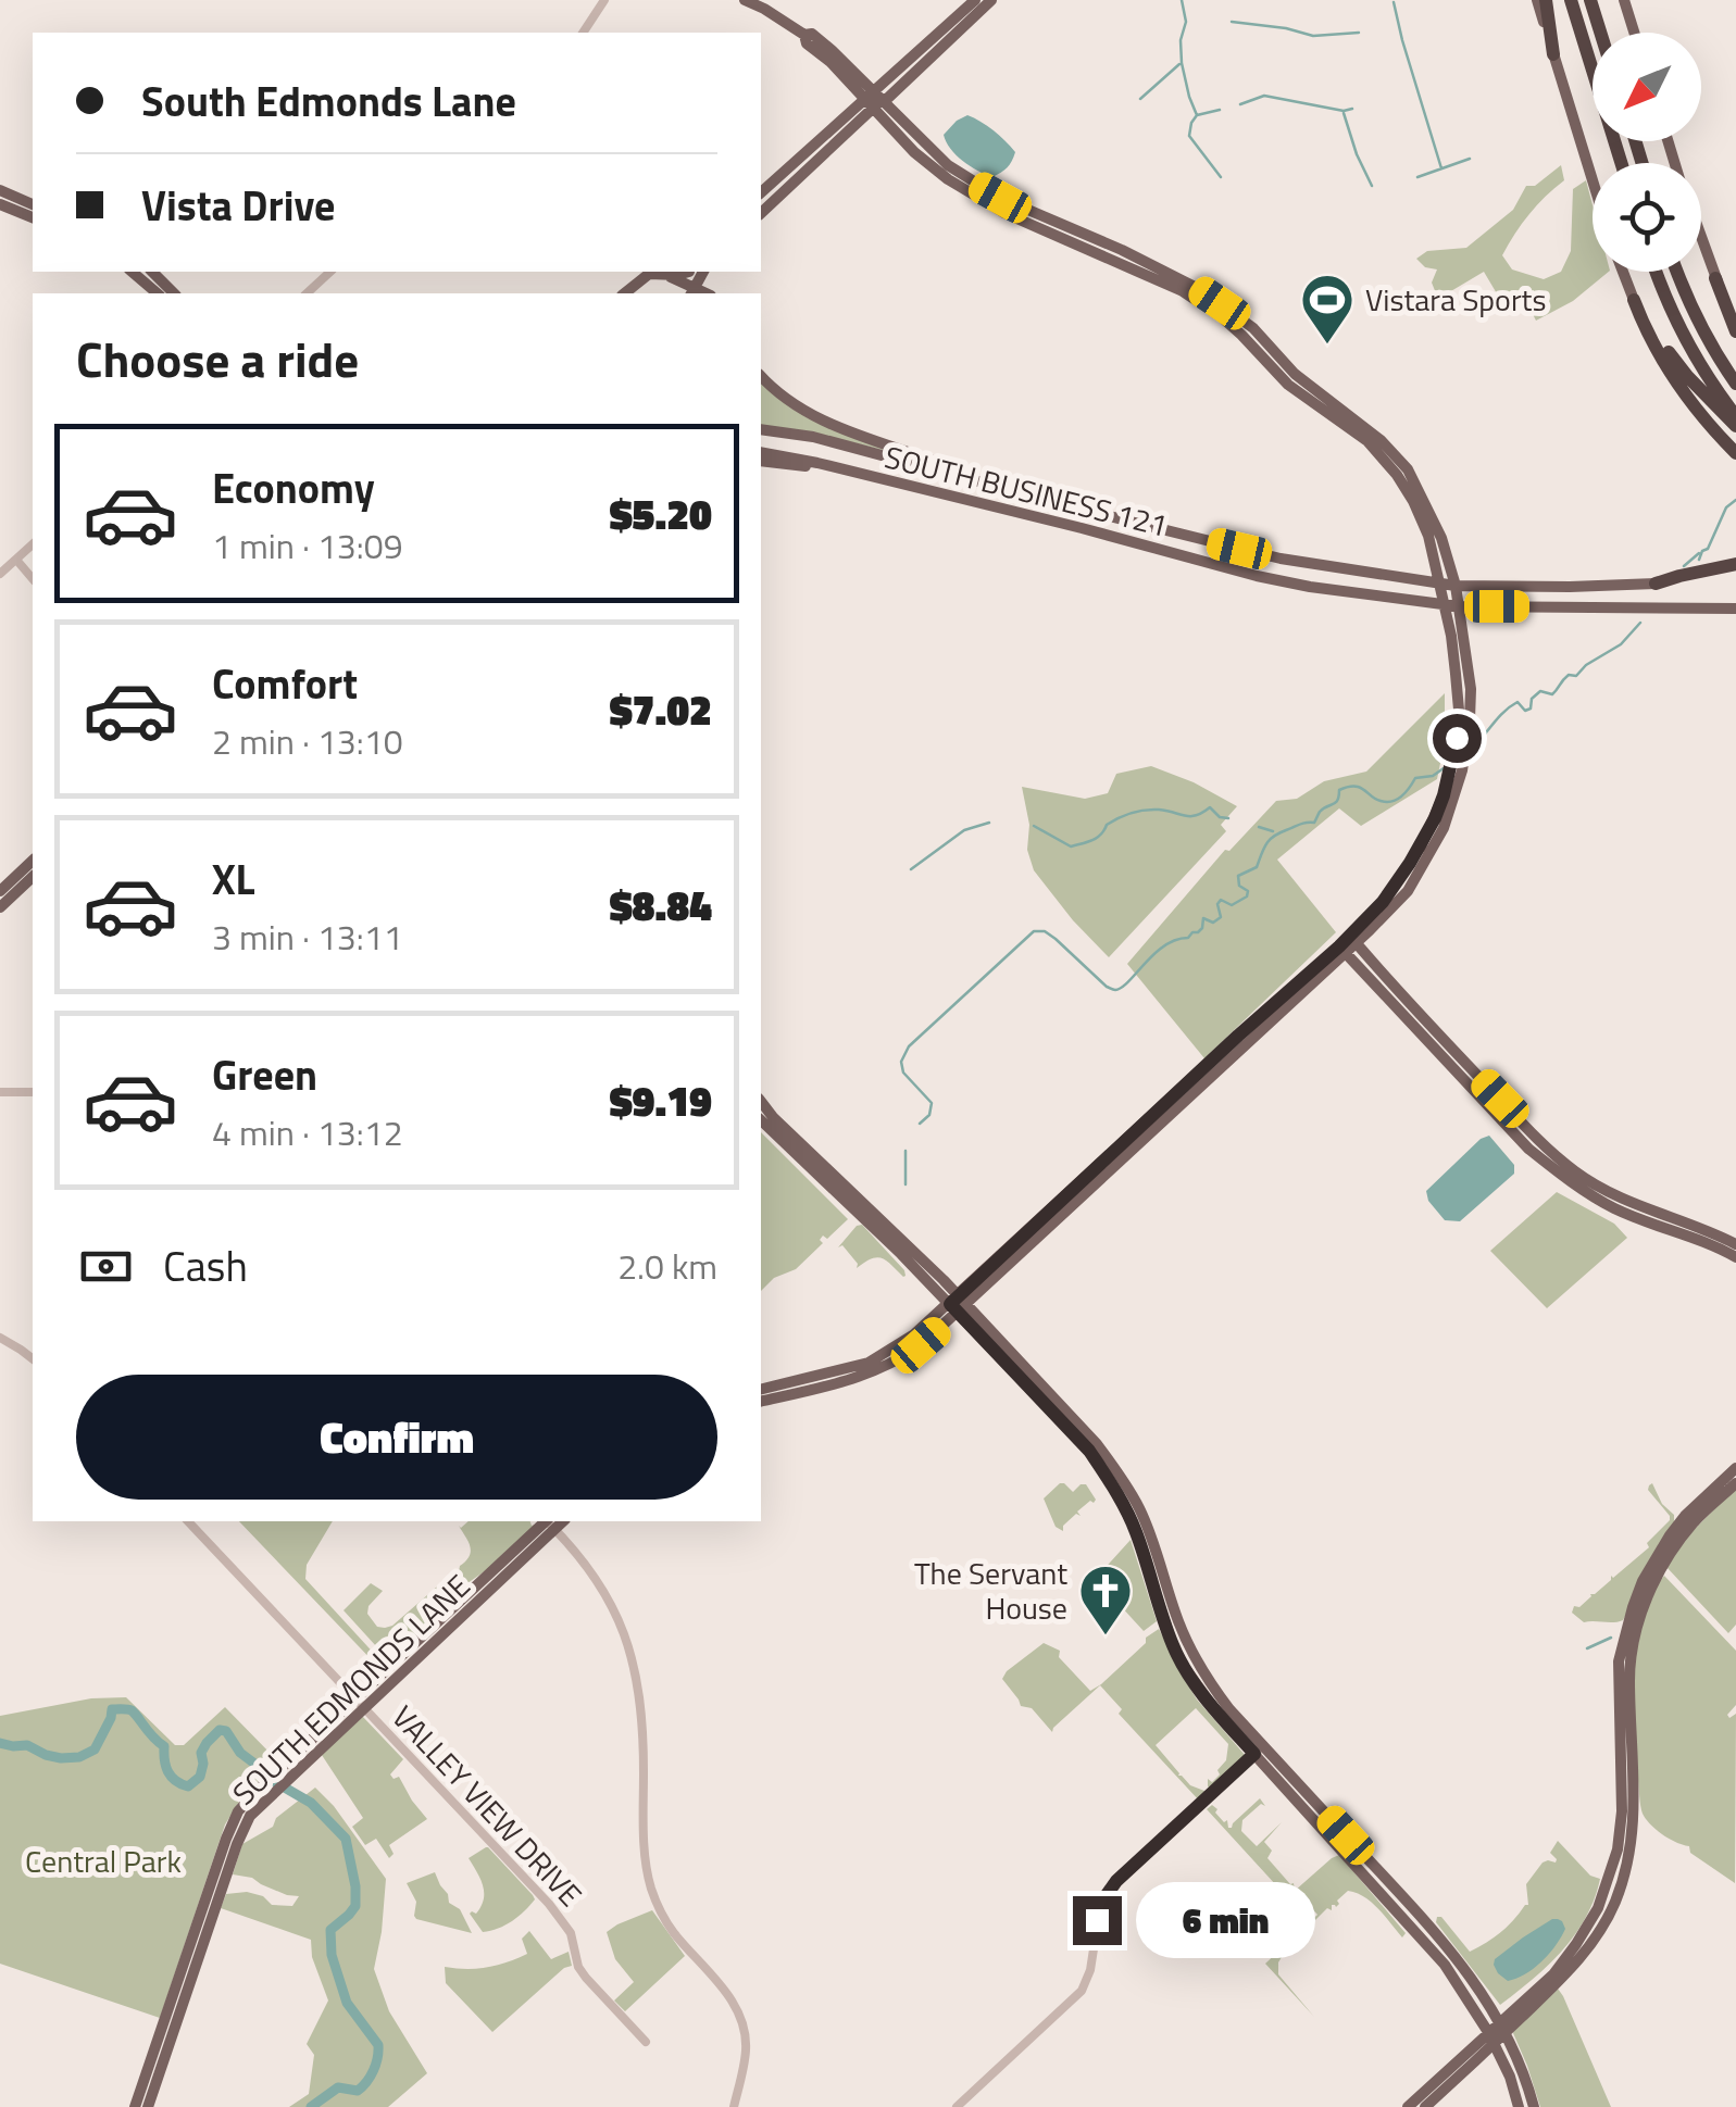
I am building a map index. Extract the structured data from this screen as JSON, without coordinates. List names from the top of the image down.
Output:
{
  "streets": {
    "main road": ["SOUTH BUSINESS 121", "SOUTH EDMONDS LANE"],
    "street": ["VALLEY VIEW DRIVE"]
  },
  "crossings": [
    ["SOUTH EDMONDS LANE", "VALLEY VIEW DRIVE"]
  ],
  "parks": ["Central Park"],
  "places": {
    "sports": ["Vistara Sports"],
    "church": ["The Servant House"]
  },
  "north": "bottom left",
  "page": {
    "banner": ["South Edmonds Lane", "Vista Drive"],
    "heading": "Choose a ride",
    "list": [
      {
        "name": "Economy",
        "note": "1 min · 13:09",
        "value": "$5.20"
      },
      {
        "name": "Comfort",
        "note": "2 min · 13:10",
        "value": "$7.02"
      },
      {
        "name": "XL",
        "note": "3 min · 13:11",
        "value": "$8.84"
      },
      {
        "name": "Green",
        "note": "4 min · 13:12",
        "value": "$9.19"
      }
    ],
    "pay": ["Cash", "2.0 km"],
    "buttons": "Confirm",
    "bubble": "6 min"
  }
}
